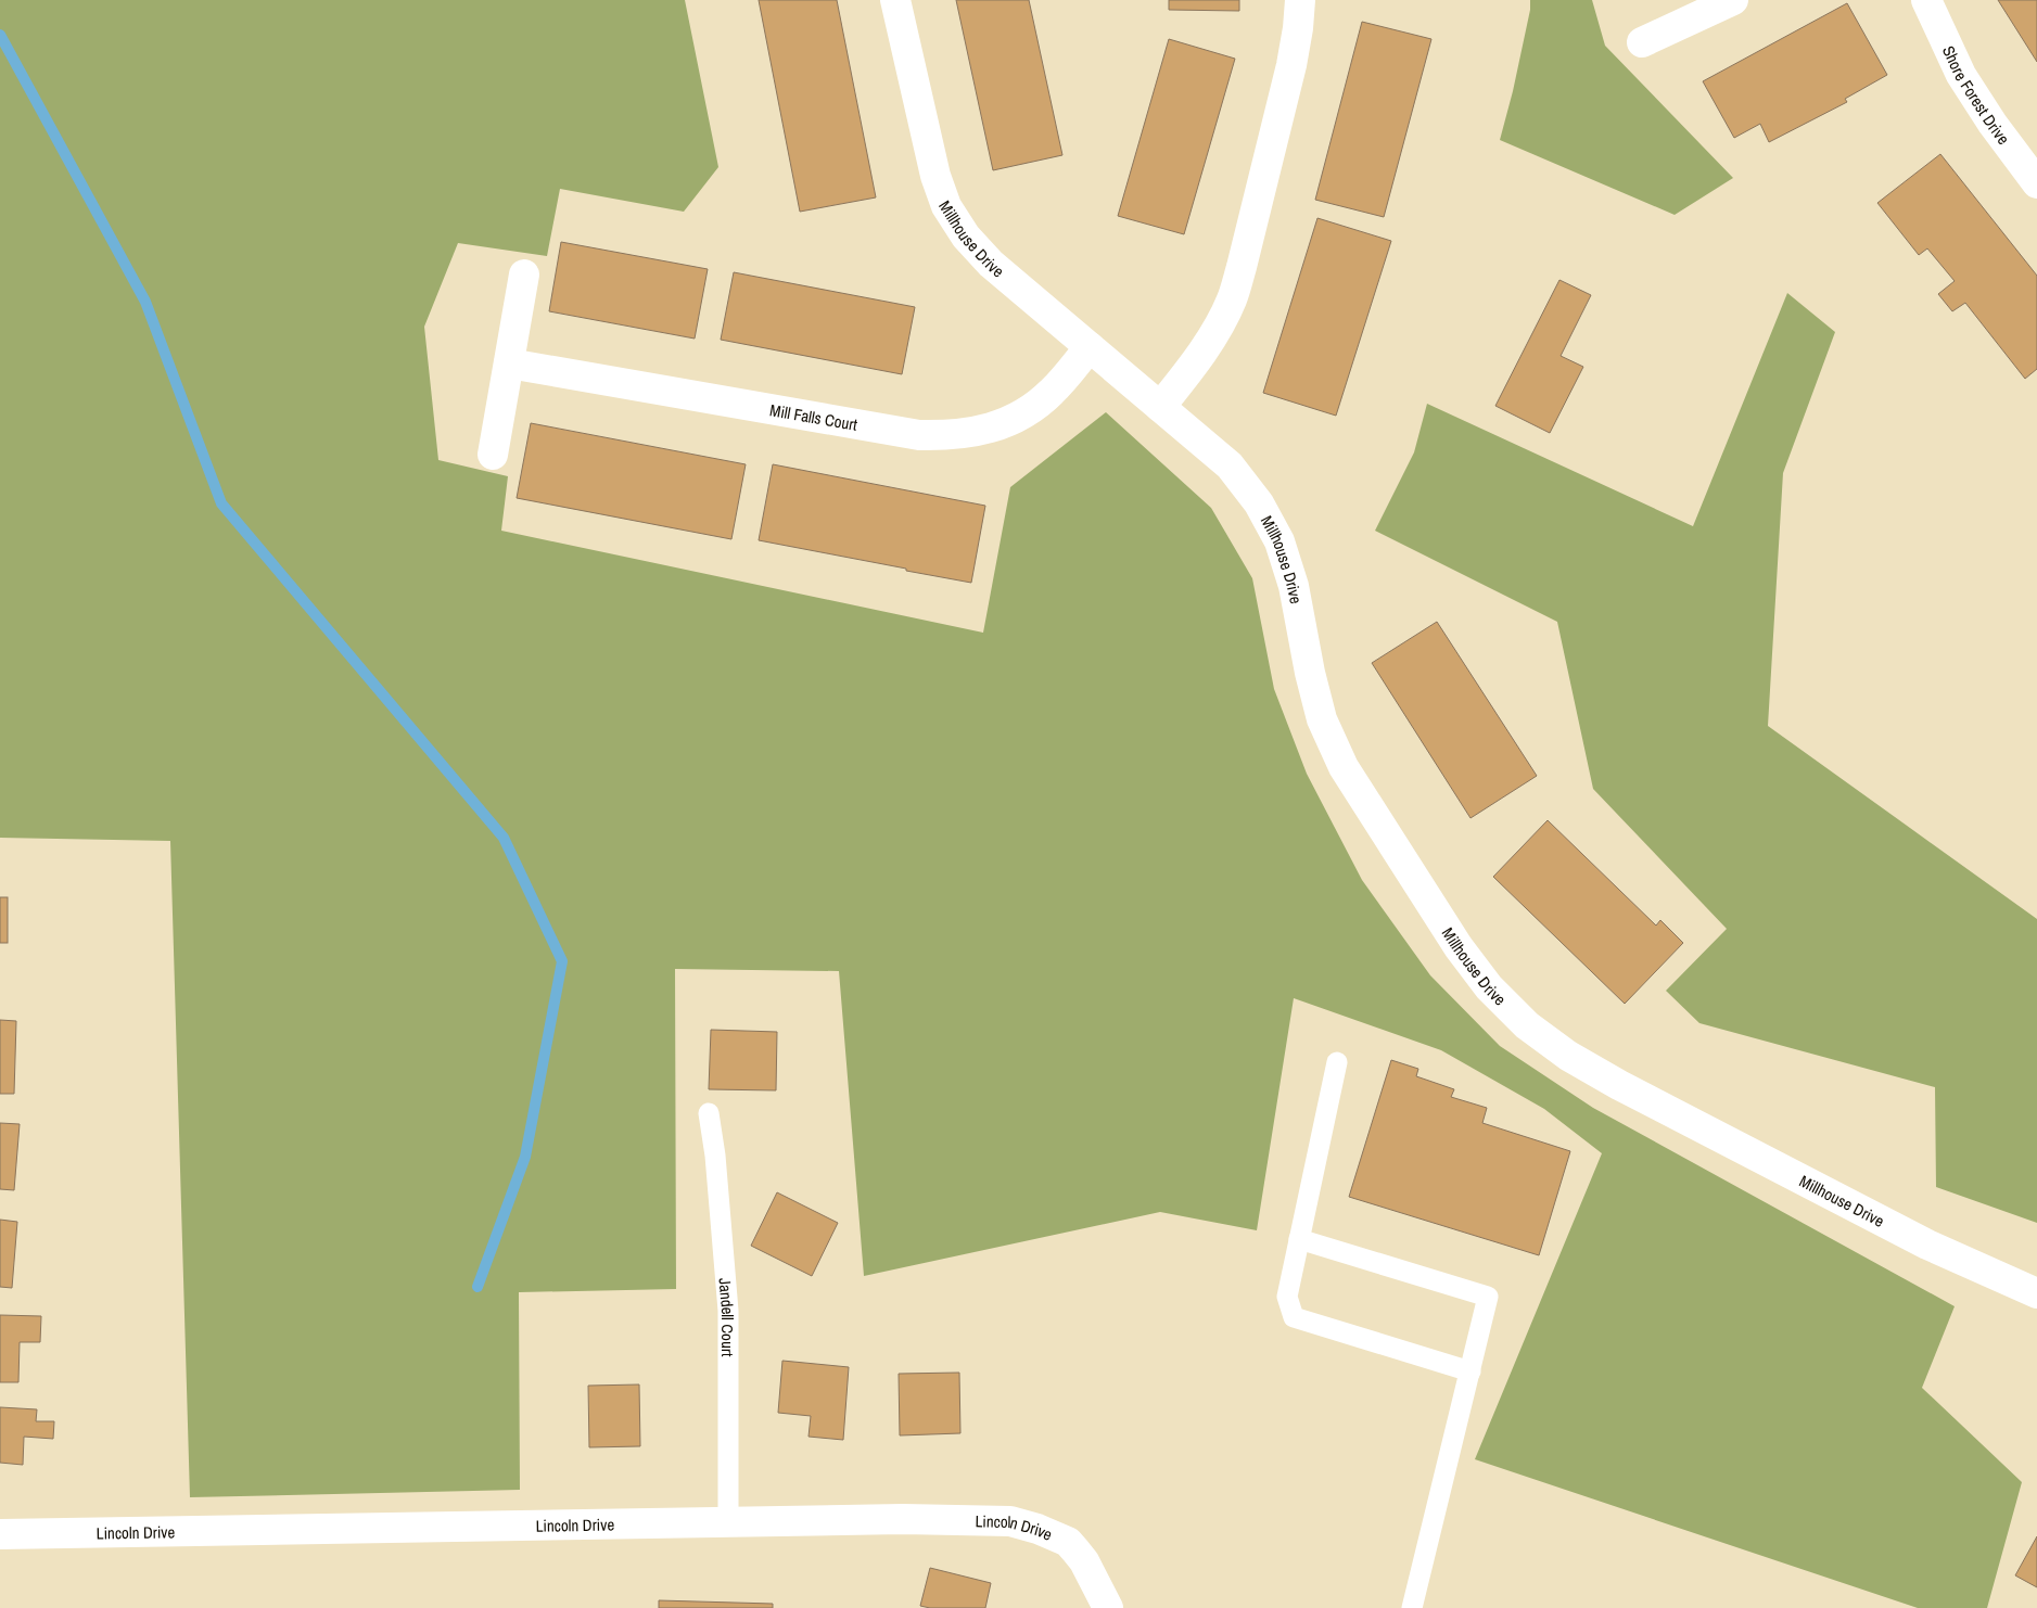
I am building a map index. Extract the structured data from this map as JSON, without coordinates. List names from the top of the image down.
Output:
{
  "streets": {
    "street": [
      "Shore Forest Drive",
      "Millhouse Drive",
      "Mill Falls Court",
      "Lincoln Drive"
    ],
    "lane": ["Jandell Court"]
  },
  "crossings": [
    ["Millhouse Drive", "Mill Falls Court"],
    ["Jandell Court", "Lincoln Drive"]
  ]
}
